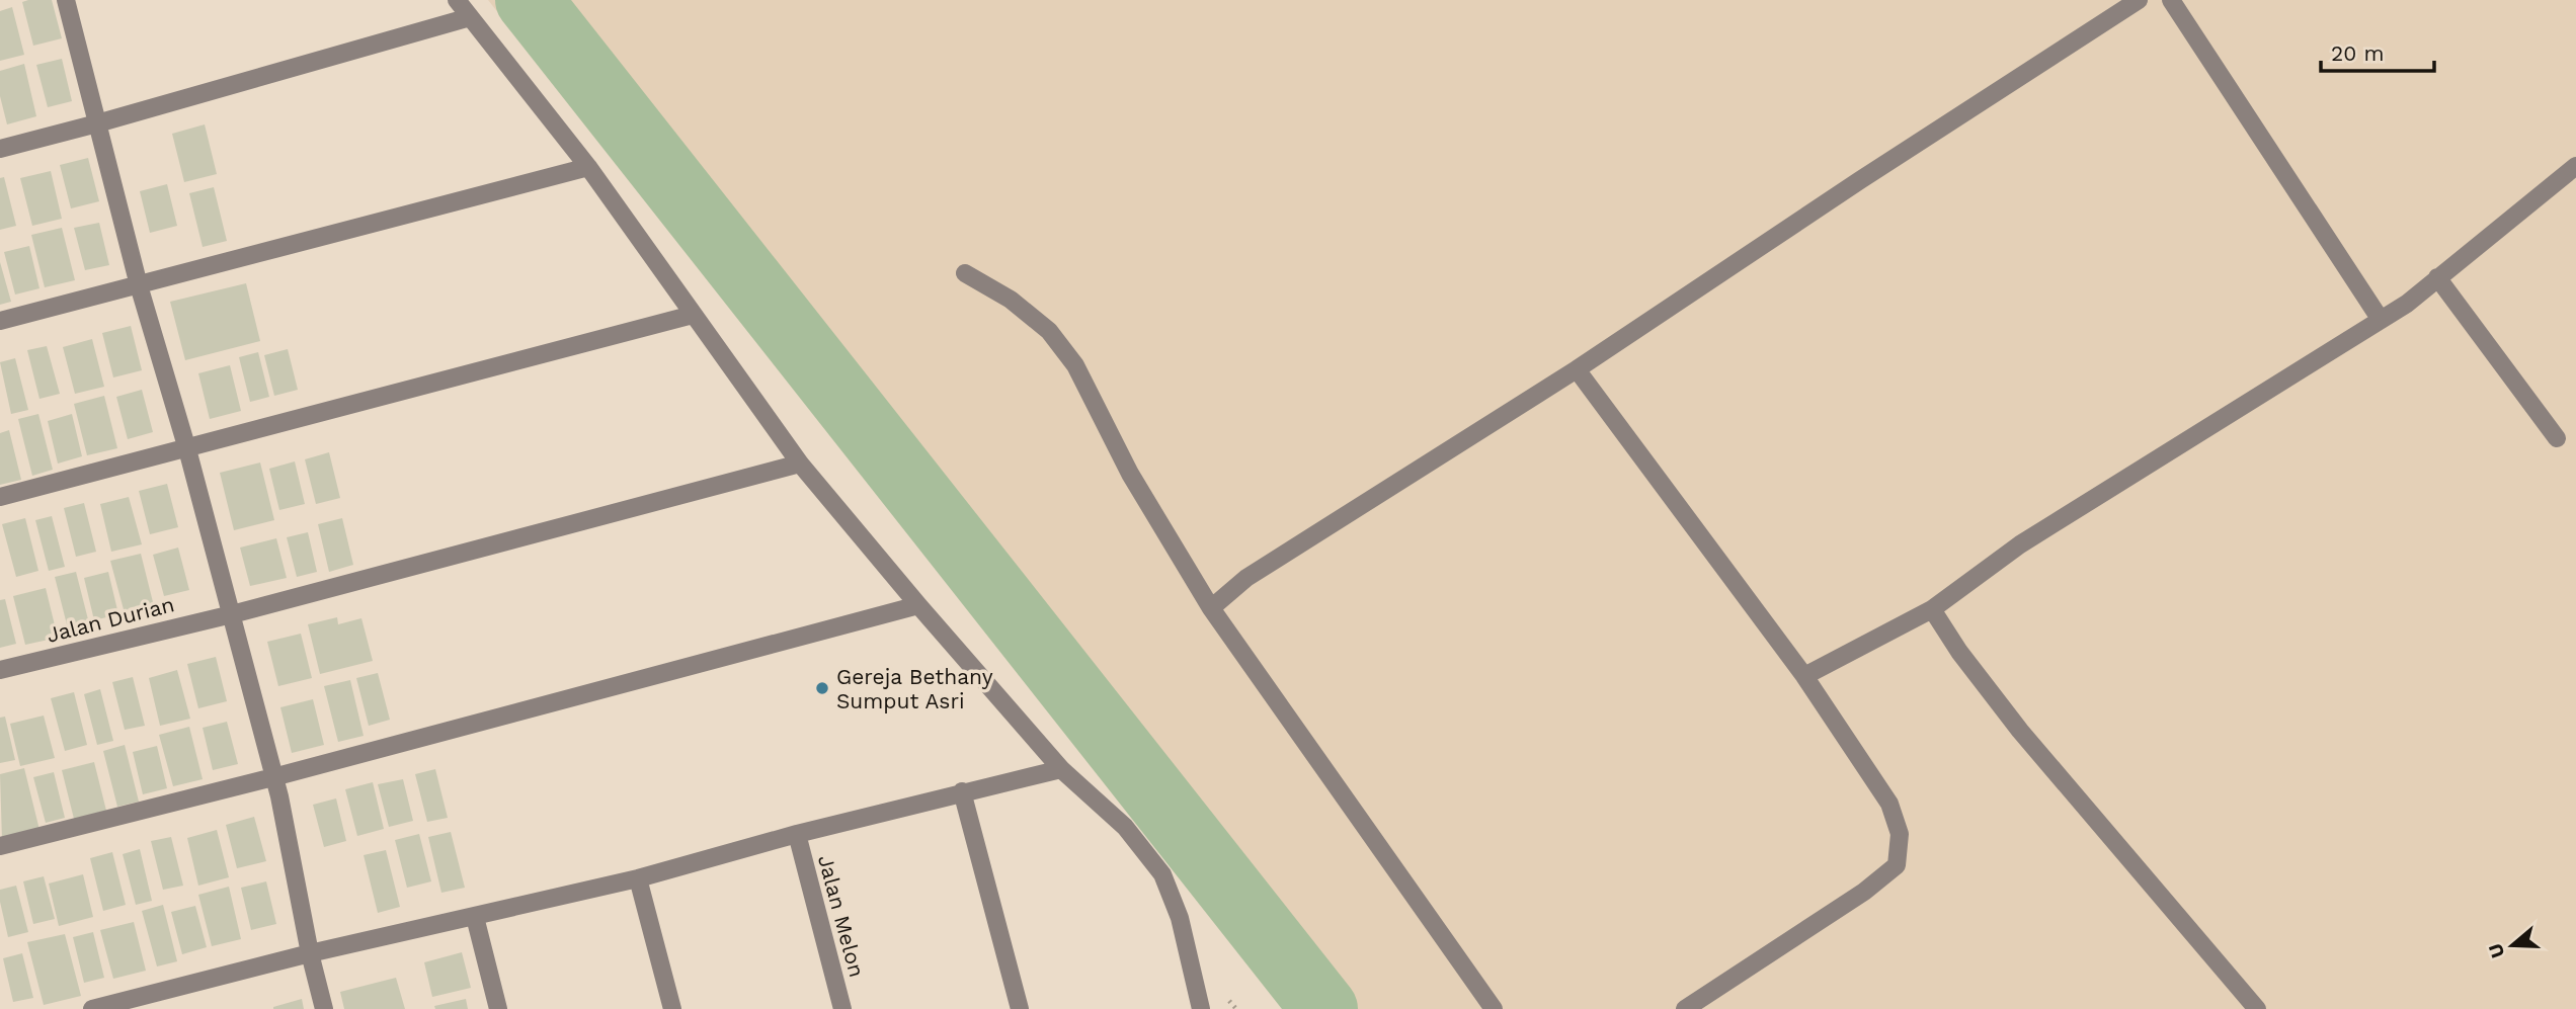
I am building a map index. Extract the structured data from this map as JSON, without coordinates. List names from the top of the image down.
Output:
{
  "streets": {
    "street": ["Jalan Durian", "Jalan Melon"]
  },
  "places": ["Gereja Bethany Sumput Asri"],
  "scale_bar": "20 m",
  "north": "left"
}
